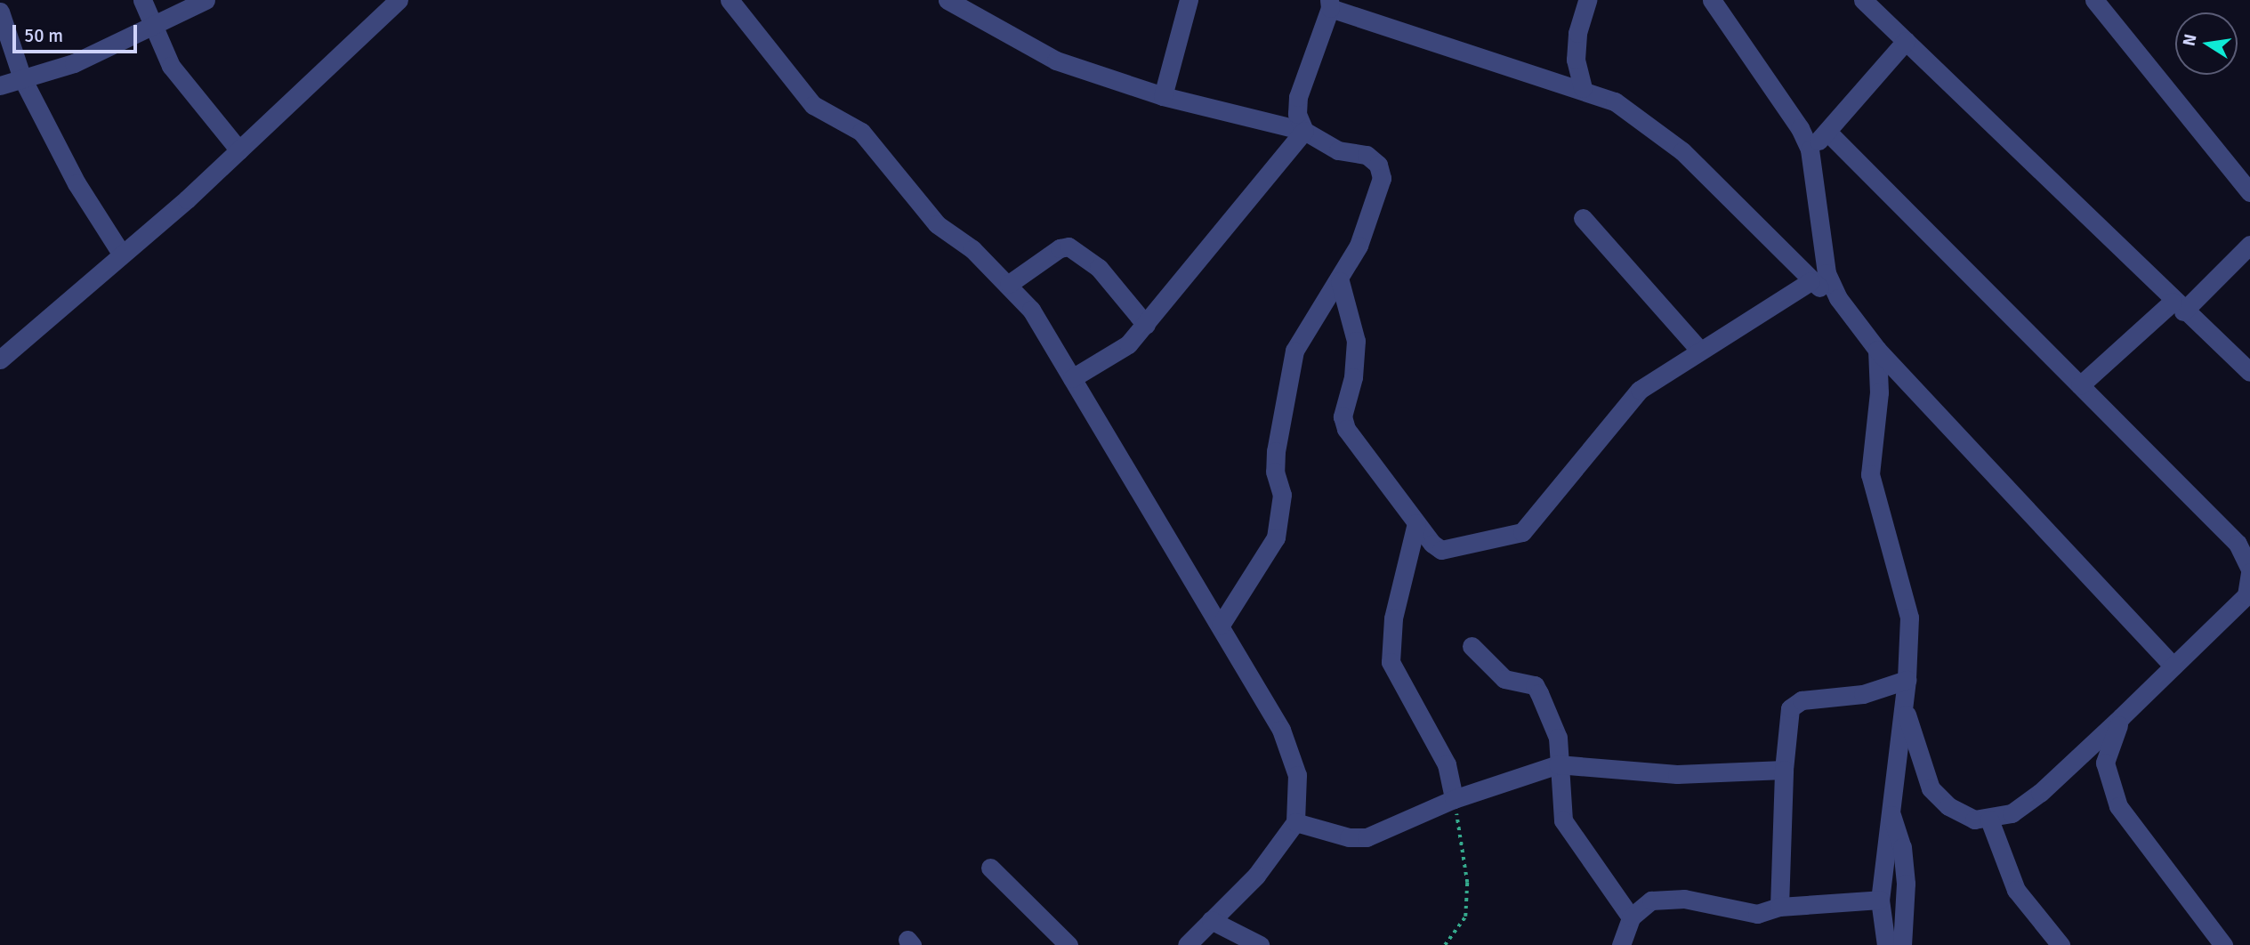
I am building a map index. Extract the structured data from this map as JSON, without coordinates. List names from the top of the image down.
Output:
{
  "scale_bar": "50 m",
  "north": "left"
}
